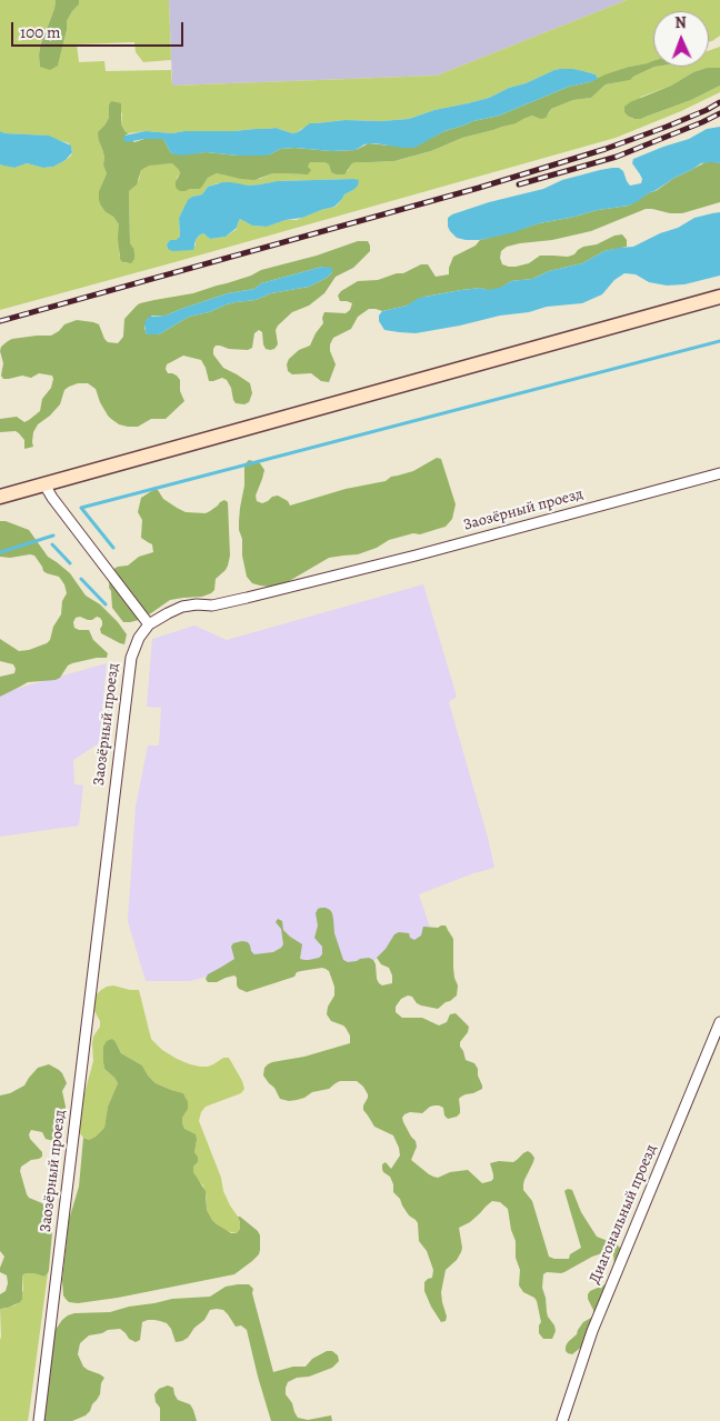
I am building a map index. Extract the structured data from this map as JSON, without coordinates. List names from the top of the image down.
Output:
{
  "streets": {
    "street": ["Заозёрный проезд", "Диагональный проезд"]
  },
  "scale_bar": "100 m",
  "north": "top"
}
